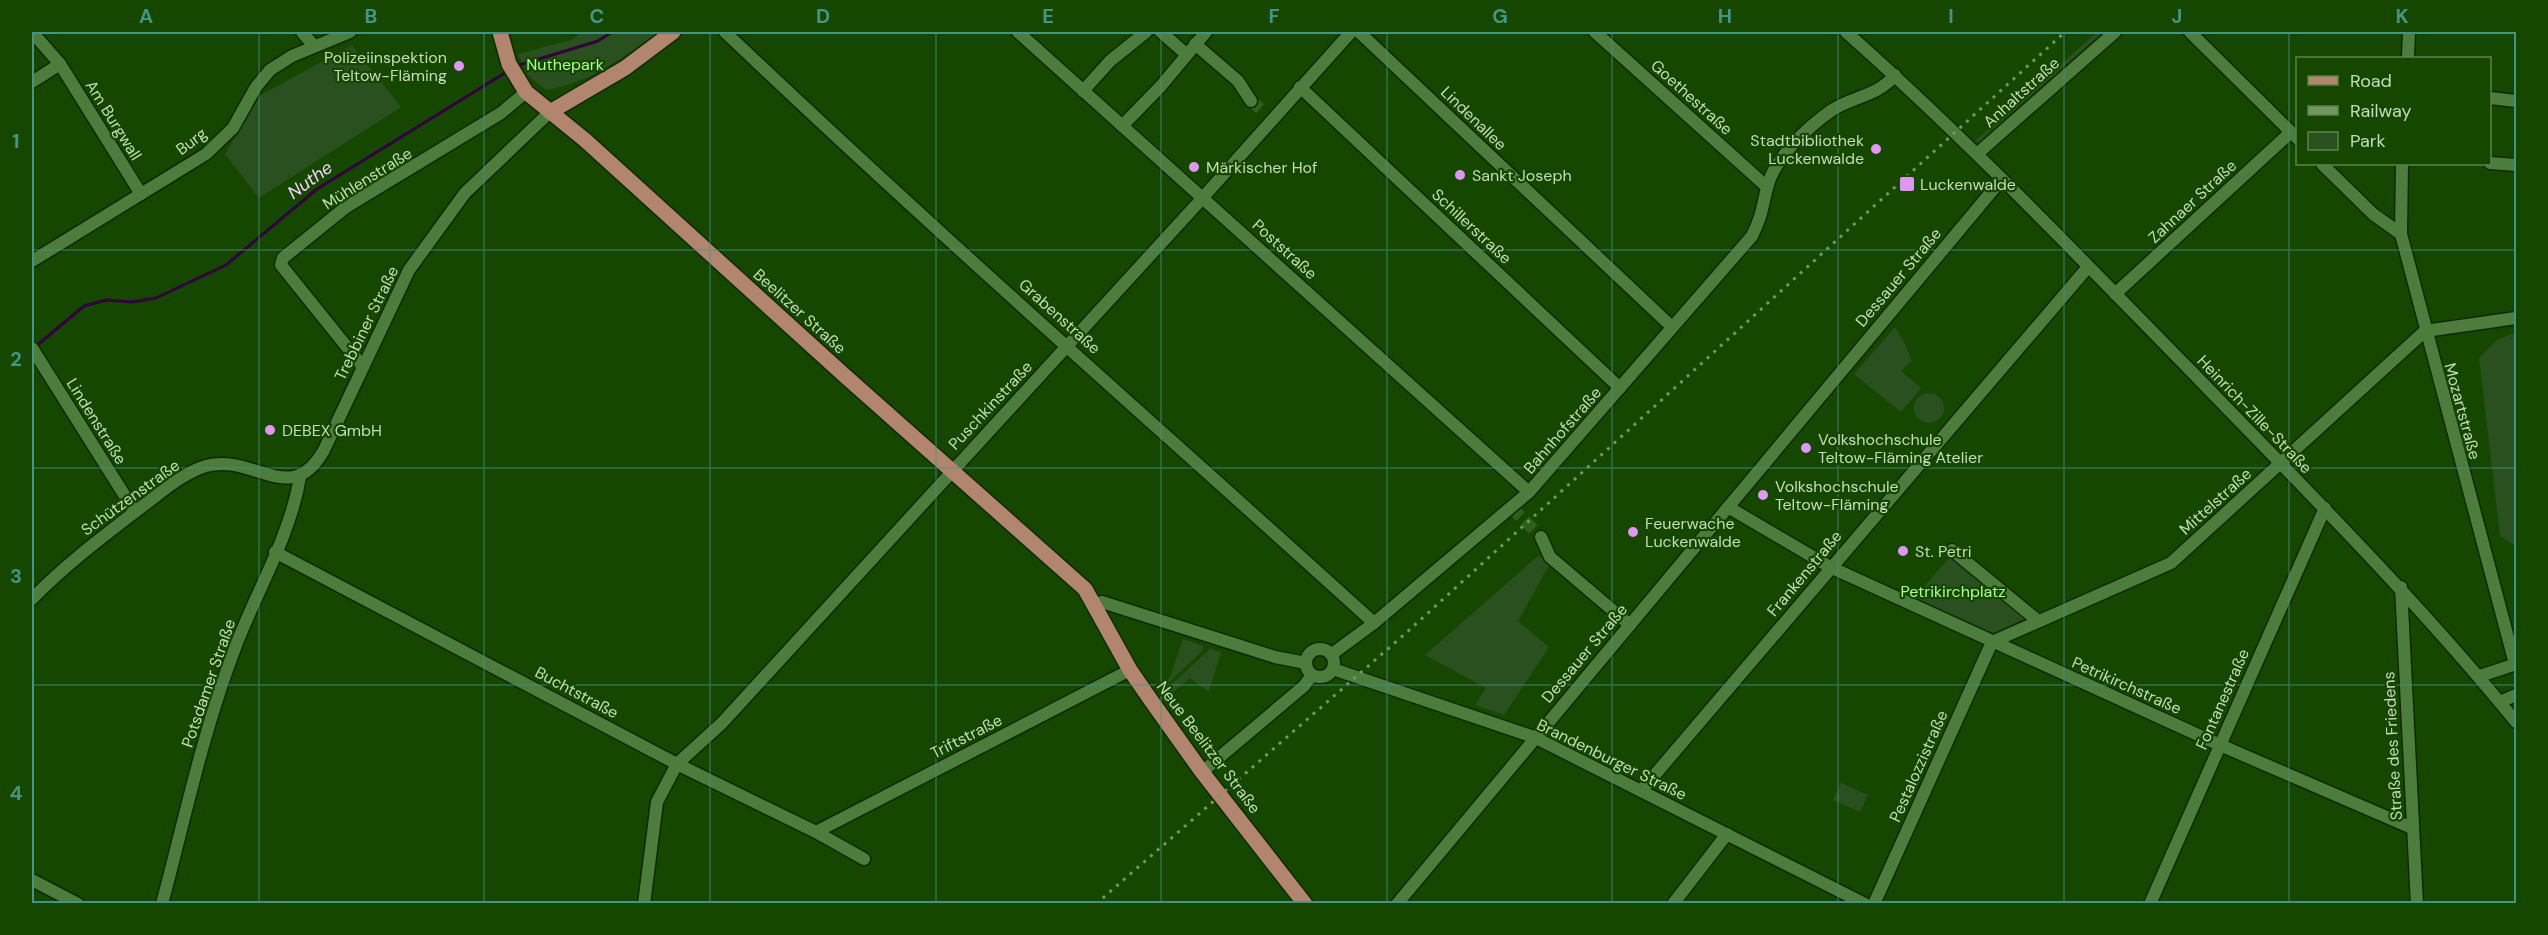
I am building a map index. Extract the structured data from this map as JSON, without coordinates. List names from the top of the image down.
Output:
{
  "streets": {
    "main road": ["Beelitzer Straße", "Neue Beelitzer Straße"],
    "street": [
      "Anhaltstraße",
      "Goethestraße",
      "Lindenallee",
      "Am Burgwall",
      "Burg",
      "Mühlenstraße",
      "Zahnaer Straße",
      "Schillerstraße",
      "Poststraße",
      "Dessauer Straße",
      "Grabenstraße",
      "Trebbiner Straße",
      "Puschkinstraße",
      "Mozartstraße",
      "Heinrich-Zille-Straße",
      "Lindenstraße",
      "Bahnhofstraße",
      "Schützenstraße",
      "Mittelstraße",
      "Frankenstraße",
      "Potsdamer Straße",
      "Petrikirchstraße",
      "Buchtstraße",
      "Fontanestraße",
      "Triftstraße",
      "Straße des Friedens",
      "Brandenburger Straße",
      "Pestalozzistraße"
    ]
  },
  "crossings": [
    ["Anhaltstraße", "Heinrich-Zille-Straße"],
    ["Goethestraße", "Bahnhofstraße"],
    ["Lindenallee", "Bahnhofstraße"],
    ["Am Burgwall", "Burg"],
    ["Mühlenstraße", "Beelitzer Straße"],
    ["Mühlenstraße", "Trebbiner Straße"],
    ["Zahnaer Straße", "Heinrich-Zille-Straße"],
    ["Schillerstraße", "Puschkinstraße"],
    ["Schillerstraße", "Bahnhofstraße"],
    ["Poststraße", "Puschkinstraße"],
    ["Poststraße", "Bahnhofstraße"],
    ["Dessauer Straße", "Heinrich-Zille-Straße"],
    ["Dessauer Straße", "Brandenburger Straße"],
    ["Beelitzer Straße", "Trebbiner Straße"],
    ["Beelitzer Straße", "Puschkinstraße"],
    ["Beelitzer Straße", "Neue Beelitzer Straße"],
    ["Grabenstraße", "Puschkinstraße"],
    ["Grabenstraße", "Bahnhofstraße"],
    ["Trebbiner Straße", "Schützenstraße"],
    ["Trebbiner Straße", "Potsdamer Straße"],
    ["Puschkinstraße", "Buchtstraße"],
    ["Mozartstraße", "Mittelstraße"],
    ["Heinrich-Zille-Straße", "Bahnhofstraße"],
    ["Heinrich-Zille-Straße", "Mittelstraße"],
    ["Heinrich-Zille-Straße", "Frankenstraße"],
    ["Heinrich-Zille-Straße", "Fontanestraße"],
    ["Heinrich-Zille-Straße", "Straße des Friedens"],
    ["Lindenstraße", "Schützenstraße"],
    ["Bahnhofstraße", "Brandenburger Straße"],
    ["Schützenstraße", "Potsdamer Straße"],
    ["Mittelstraße", "Petrikirchstraße"],
    ["Mittelstraße", "Pestalozzistraße"],
    ["Frankenstraße", "Petrikirchstraße"],
    ["Frankenstraße", "Brandenburger Straße"],
    ["Potsdamer Straße", "Buchtstraße"],
    ["Petrikirchstraße", "Fontanestraße"],
    ["Petrikirchstraße", "Straße des Friedens"],
    ["Petrikirchstraße", "Pestalozzistraße"],
    ["Buchtstraße", "Triftstraße"],
    ["Triftstraße", "Neue Beelitzer Straße"]
  ],
  "water": ["Nuthe"],
  "parks": ["Nuthepark", "Petrikirchplatz"],
  "places": {
    "other": [
      "Polizeiinspektion Teltow-Fläming",
      "Stadtbibliothek Luckenwalde",
      "Märkischer Hof",
      "Sankt Joseph",
      "DEBEX GmbH",
      "Volkshochschule Teltow-Fläming Atelier",
      "Volkshochschule Teltow-Fläming",
      "Feuerwache Luckenwalde",
      "St. Petri"
    ],
    "transit": ["Luckenwalde"]
  },
  "legend": ["Road", "Railway", "Park"],
  "grid": {
    "columns": [
      "A",
      "B",
      "C",
      "D",
      "E",
      "F",
      "G",
      "H",
      "I",
      "J",
      "K"
    ],
    "rows": [
      "1",
      "2",
      "3",
      "4"
    ]
  }
}
